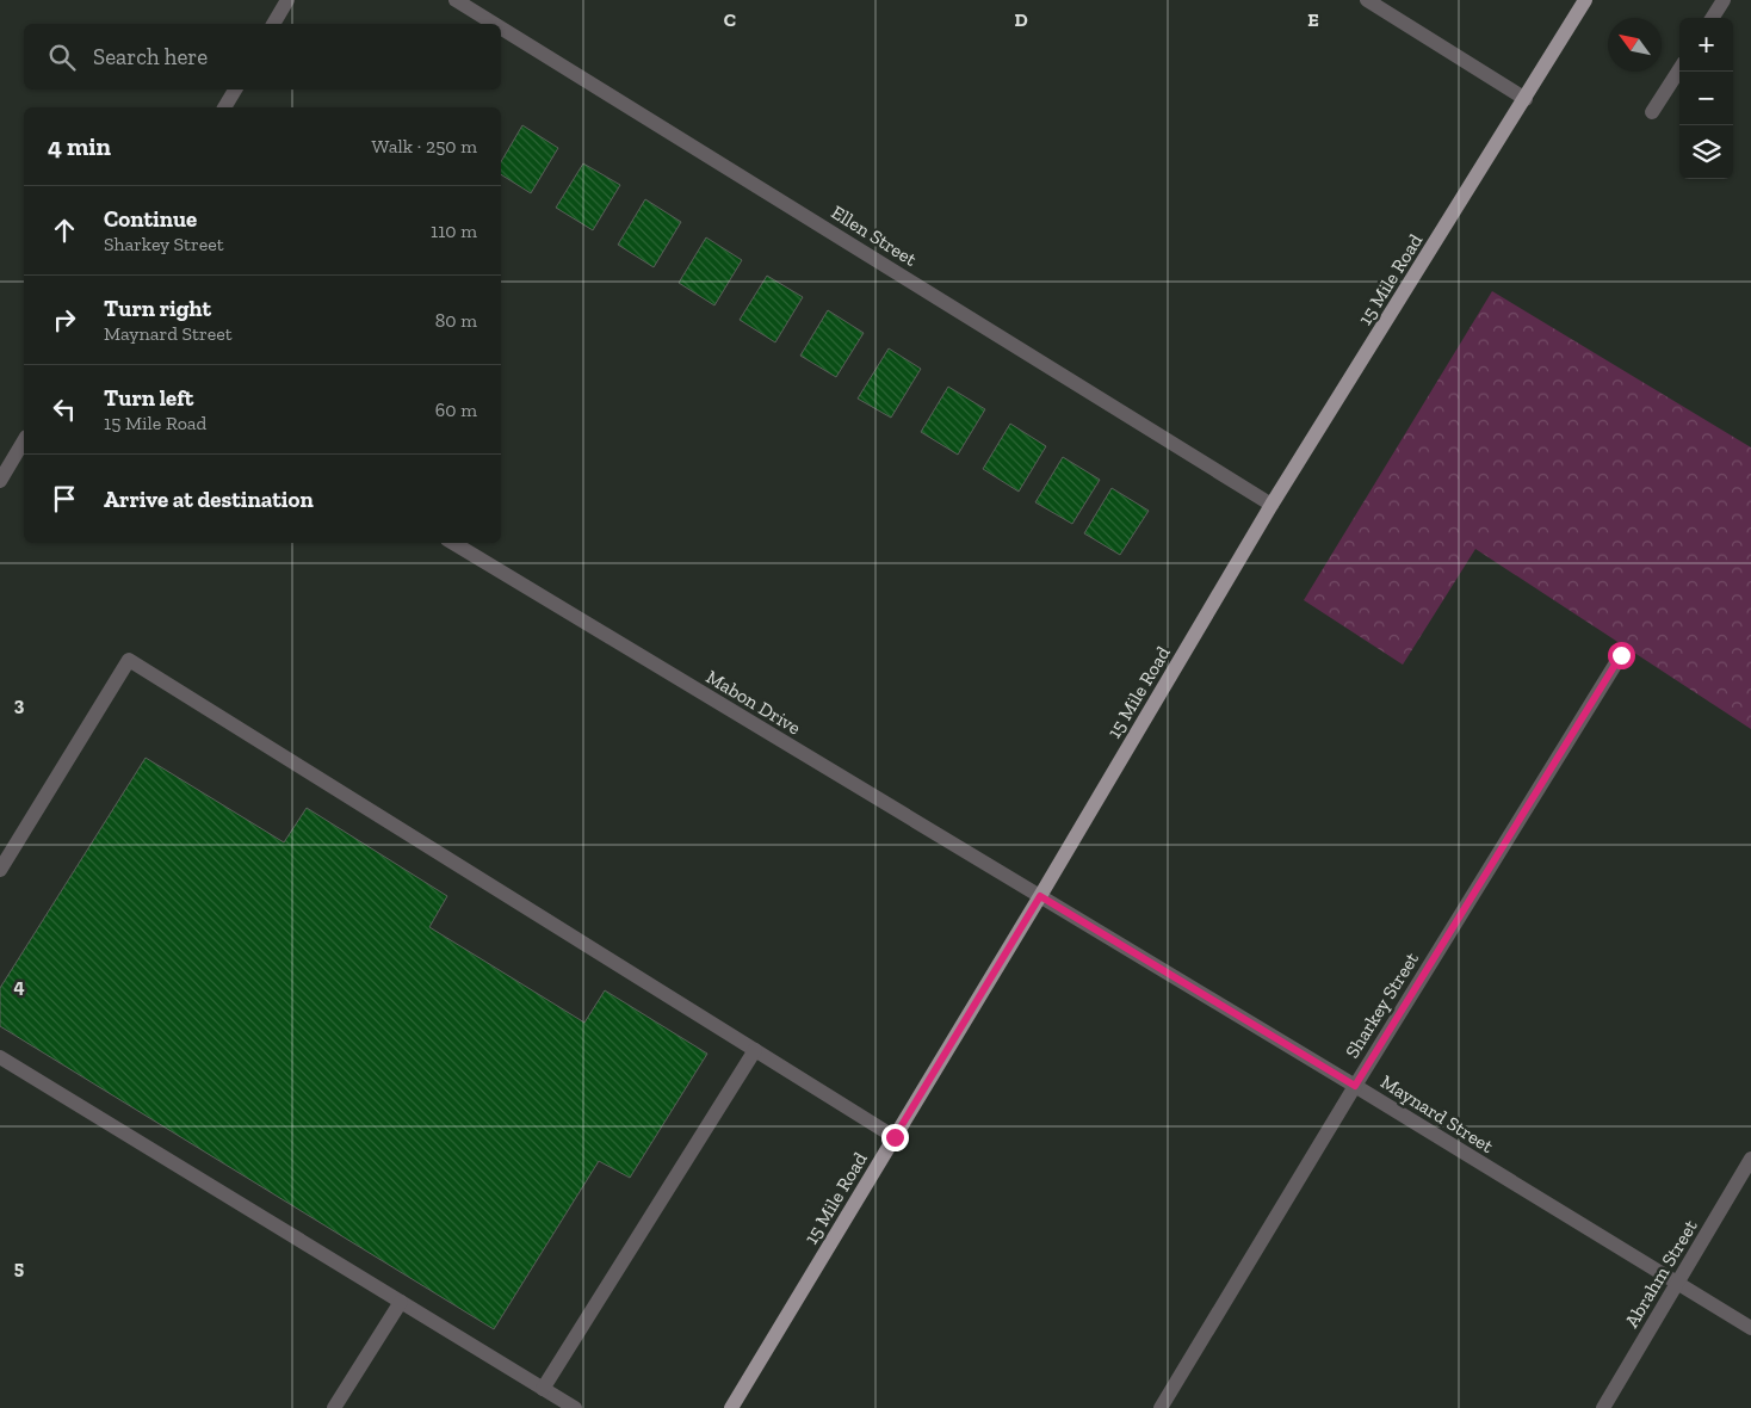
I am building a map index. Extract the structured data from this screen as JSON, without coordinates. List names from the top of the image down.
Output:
{
  "streets": {
    "main road": ["15 Mile Road"],
    "street": [
      "Ellen Street",
      "Mabon Drive",
      "Sharkey Street",
      "Maynard Street",
      "Abrahm Street"
    ]
  },
  "crossings": [
    ["Ellen Street", "15 Mile Road"],
    ["15 Mile Road", "Mabon Drive"],
    ["15 Mile Road", "Maynard Street"],
    ["Mabon Drive", "Maynard Street"],
    ["Sharkey Street", "Maynard Street"],
    ["Maynard Street", "Abrahm Street"]
  ],
  "north": "top left",
  "page": {
    "map_buttons": ["+", "−"],
    "search": "Search here",
    "heading": ["4 min", "Walk · 250 m"],
    "list": [
      ["Continue", "Sharkey Street", "110 m"],
      ["Turn right", "Maynard Street", "80 m"],
      ["Turn left", "15 Mile Road", "60 m"],
      "Arrive at destination"
    ]
  },
  "grid": {
    "columns": ["C", "D", "E"],
    "rows": ["3", "4", "5"]
  }
}
